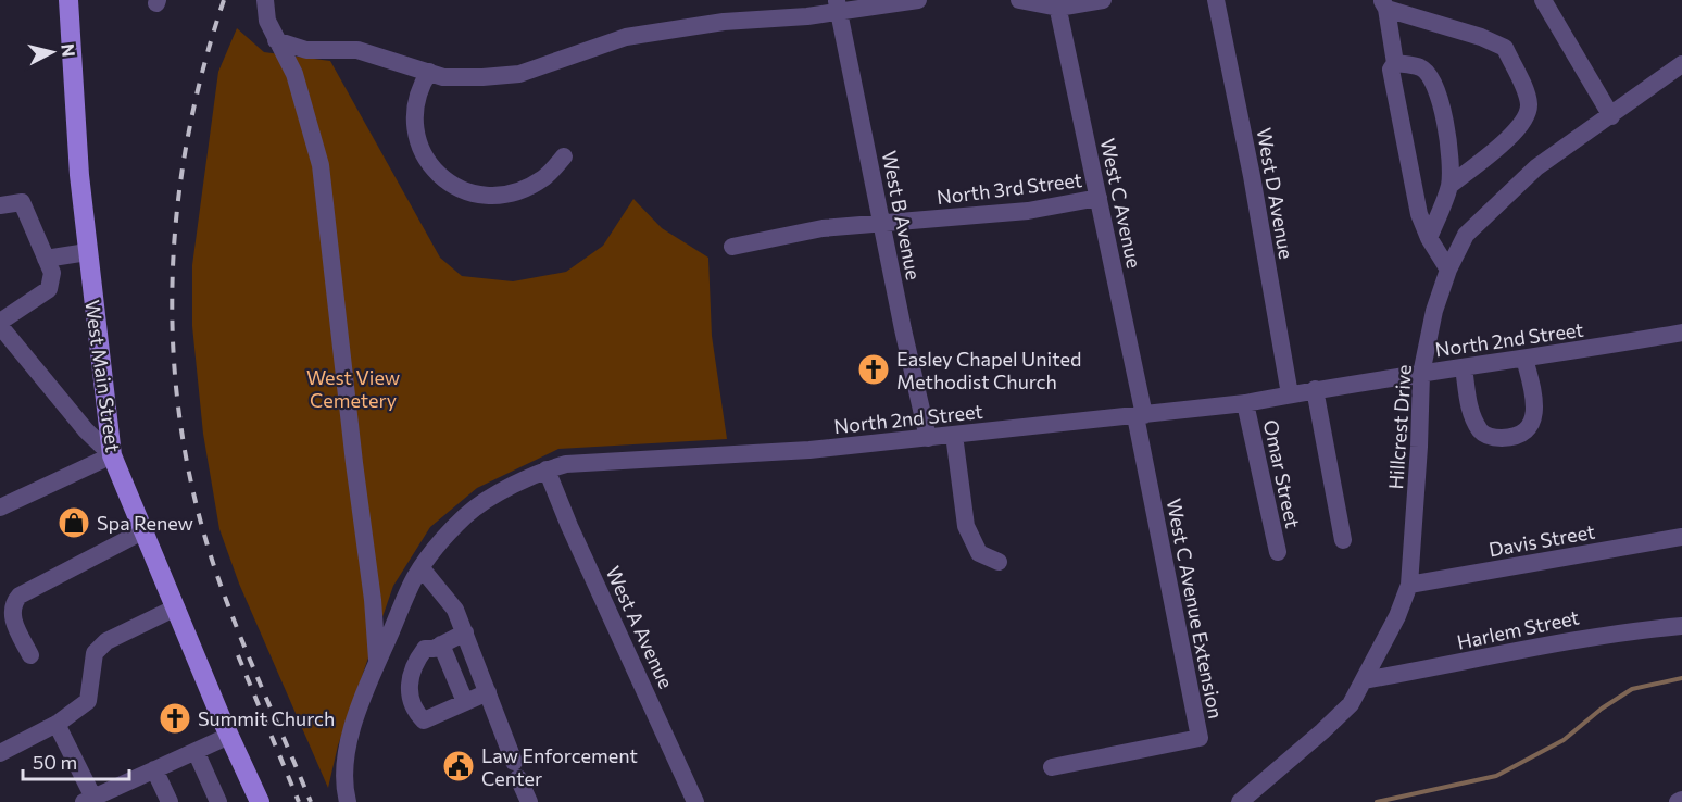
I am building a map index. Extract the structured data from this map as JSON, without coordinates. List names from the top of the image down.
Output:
{
  "streets": {
    "main road": ["West Main Street"],
    "street": [
      "North 3rd Street",
      "West D Avenue",
      "West C Avenue",
      "West B Avenue",
      "North 2nd Street",
      "Hillcrest Drive",
      "Omar Street",
      "Davis Street",
      "West C Avenue Extension",
      "West A Avenue",
      "Harlem Street"
    ]
  },
  "crossings": [
    ["North 3rd Street", "West C Avenue"],
    ["North 3rd Street", "West B Avenue"],
    ["West D Avenue", "North 2nd Street"],
    ["West C Avenue", "North 2nd Street"],
    ["West C Avenue", "West C Avenue Extension"],
    ["West B Avenue", "North 2nd Street"],
    ["North 2nd Street", "Hillcrest Drive"],
    ["North 2nd Street", "Omar Street"],
    ["North 2nd Street", "West C Avenue Extension"],
    ["North 2nd Street", "West A Avenue"],
    ["Hillcrest Drive", "Davis Street"],
    ["Hillcrest Drive", "Harlem Street"]
  ],
  "parks": ["West View Cemetery"],
  "places": {
    "church": ["Easley Chapel United Methodist Church", "Summit Church"],
    "shop": ["Spa Renew"],
    "public building": ["Law Enforcement Center"]
  },
  "scale_bar": "50 m",
  "north": "right"
}
